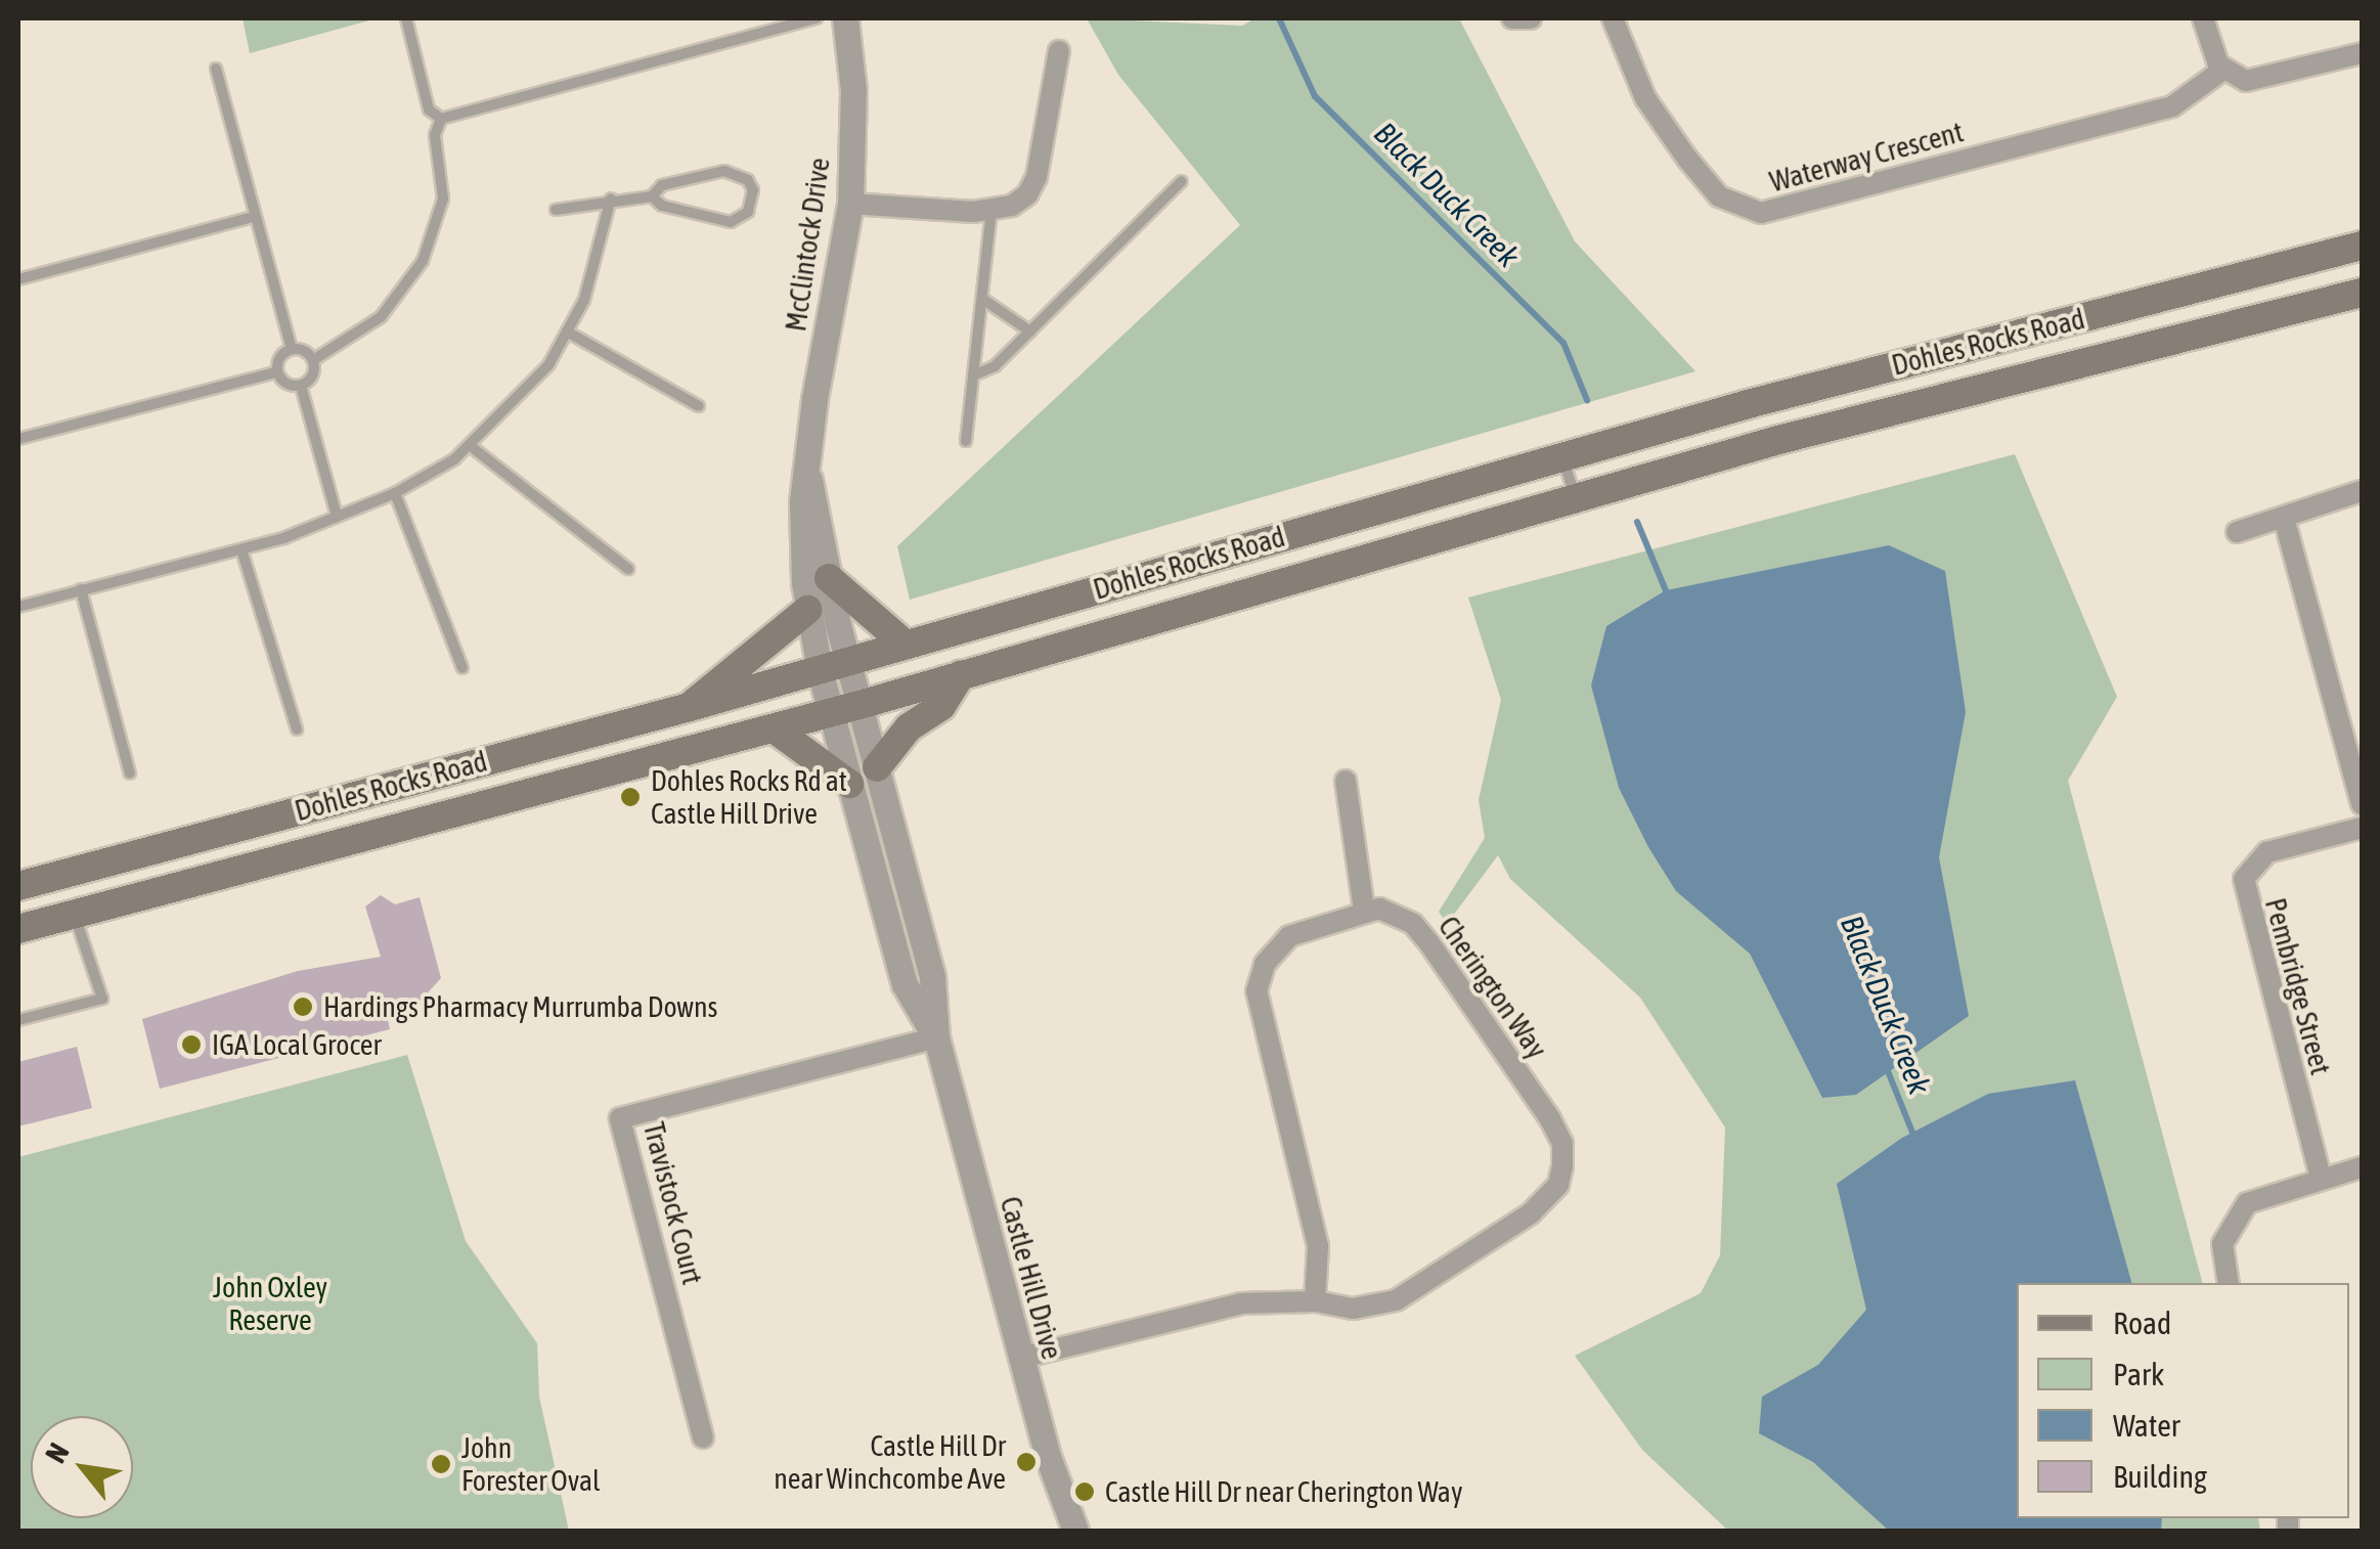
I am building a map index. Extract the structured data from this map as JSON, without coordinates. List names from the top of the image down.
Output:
{
  "streets": {
    "main road": ["Dohles Rocks Road"],
    "street": [
      "Waterway Crescent",
      "McClintock Drive",
      "Pembridge Street",
      "Cherington Way",
      "Travistock Court",
      "Castle Hill Drive"
    ]
  },
  "crossings": [
    ["McClintock Drive", "Dohles Rocks Road"],
    ["McClintock Drive", "Castle Hill Drive"],
    ["Dohles Rocks Road", "Castle Hill Drive"],
    ["Cherington Way", "Castle Hill Drive"],
    ["Travistock Court", "Castle Hill Drive"]
  ],
  "water": ["Black Duck Creek"],
  "parks": ["John Oxley Reserve"],
  "places": [
    "Dohles Rocks Rd at Castle Hill Drive",
    "Hardings Pharmacy Murrumba Downs",
    "IGA Local Grocer",
    "Castle Hill Dr near Winchcombe Ave",
    "John Forester Oval",
    "Castle Hill Dr near Cherington Way"
  ],
  "legend": [
    "Road",
    "Park",
    "Water",
    "Building"
  ],
  "north": "top left"
}
